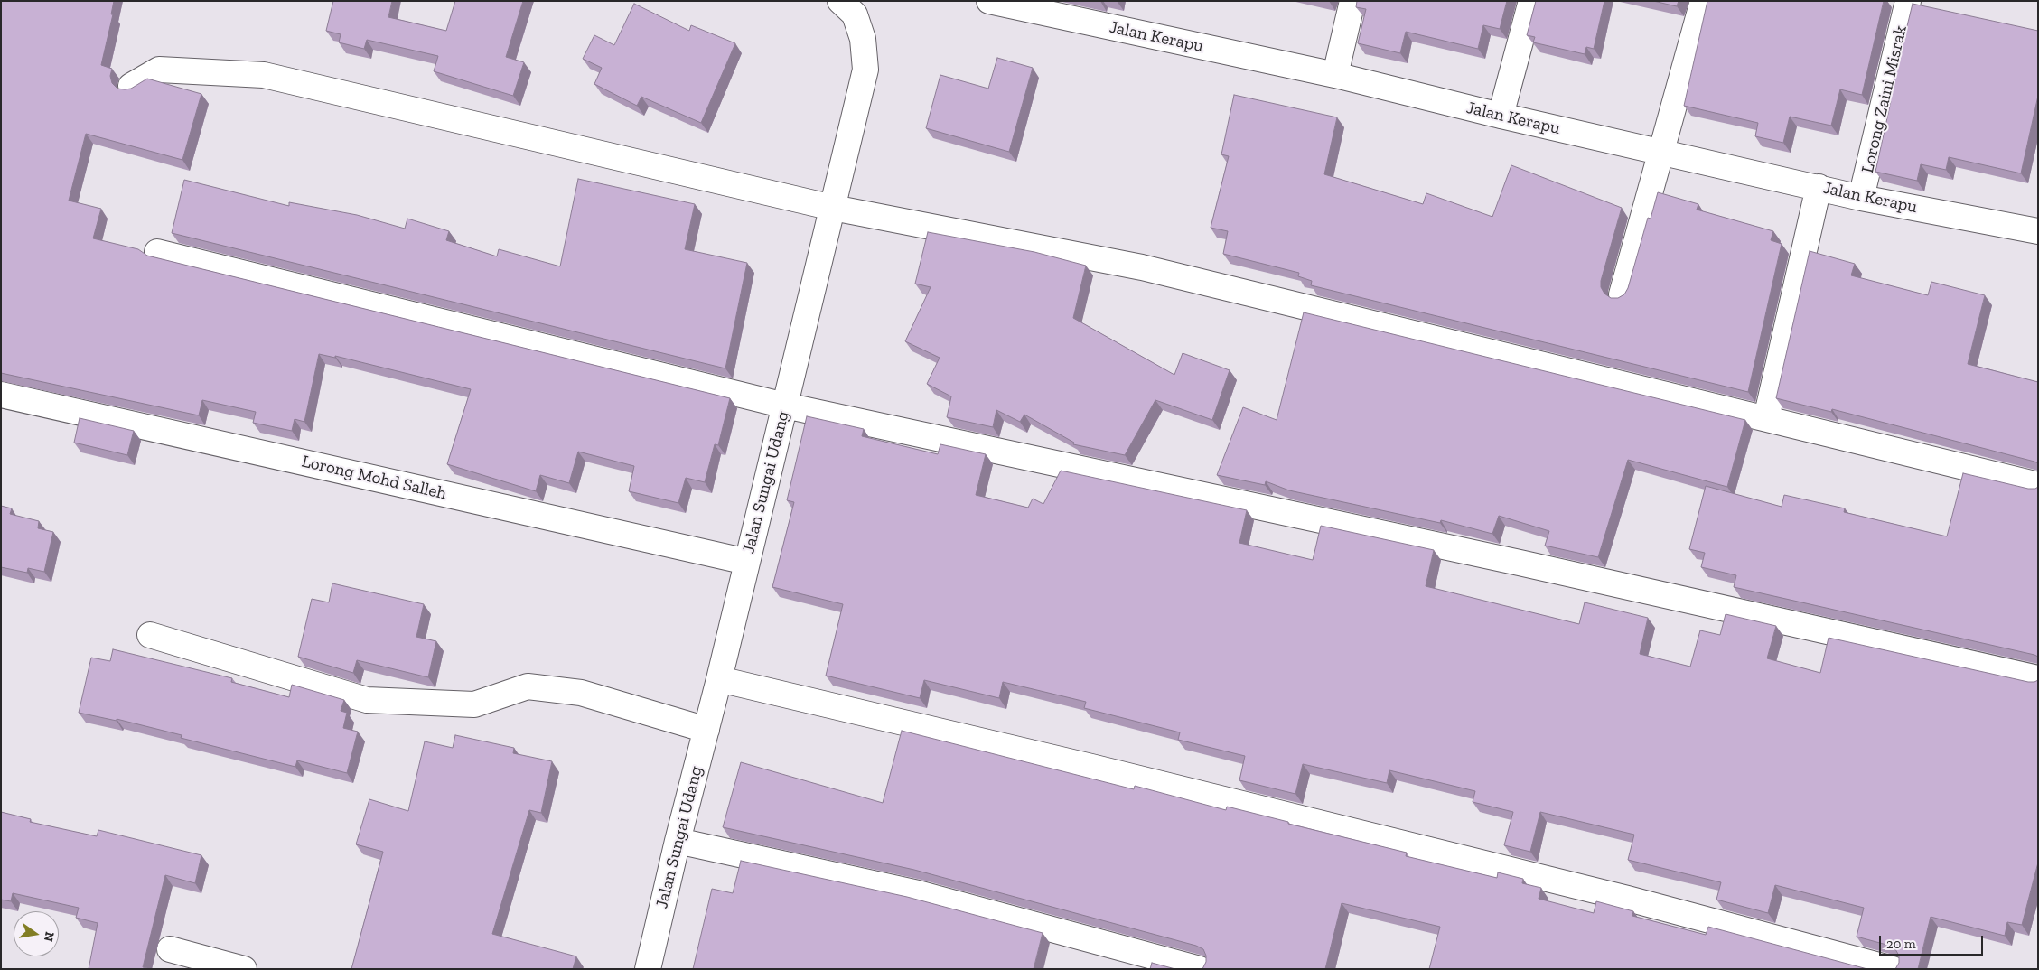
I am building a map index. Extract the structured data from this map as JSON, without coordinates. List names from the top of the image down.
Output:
{
  "streets": {
    "street": [
      "Jalan Kerapu",
      "Lorong Zaini Misrak",
      "Lorong Mohd Salleh",
      "Jalan Sungai Udang"
    ]
  },
  "crossings": [
    ["Jalan Kerapu", "Lorong Zaini Misrak"],
    ["Lorong Mohd Salleh", "Jalan Sungai Udang"]
  ],
  "scale_bar": "20 m",
  "north": "right"
}
